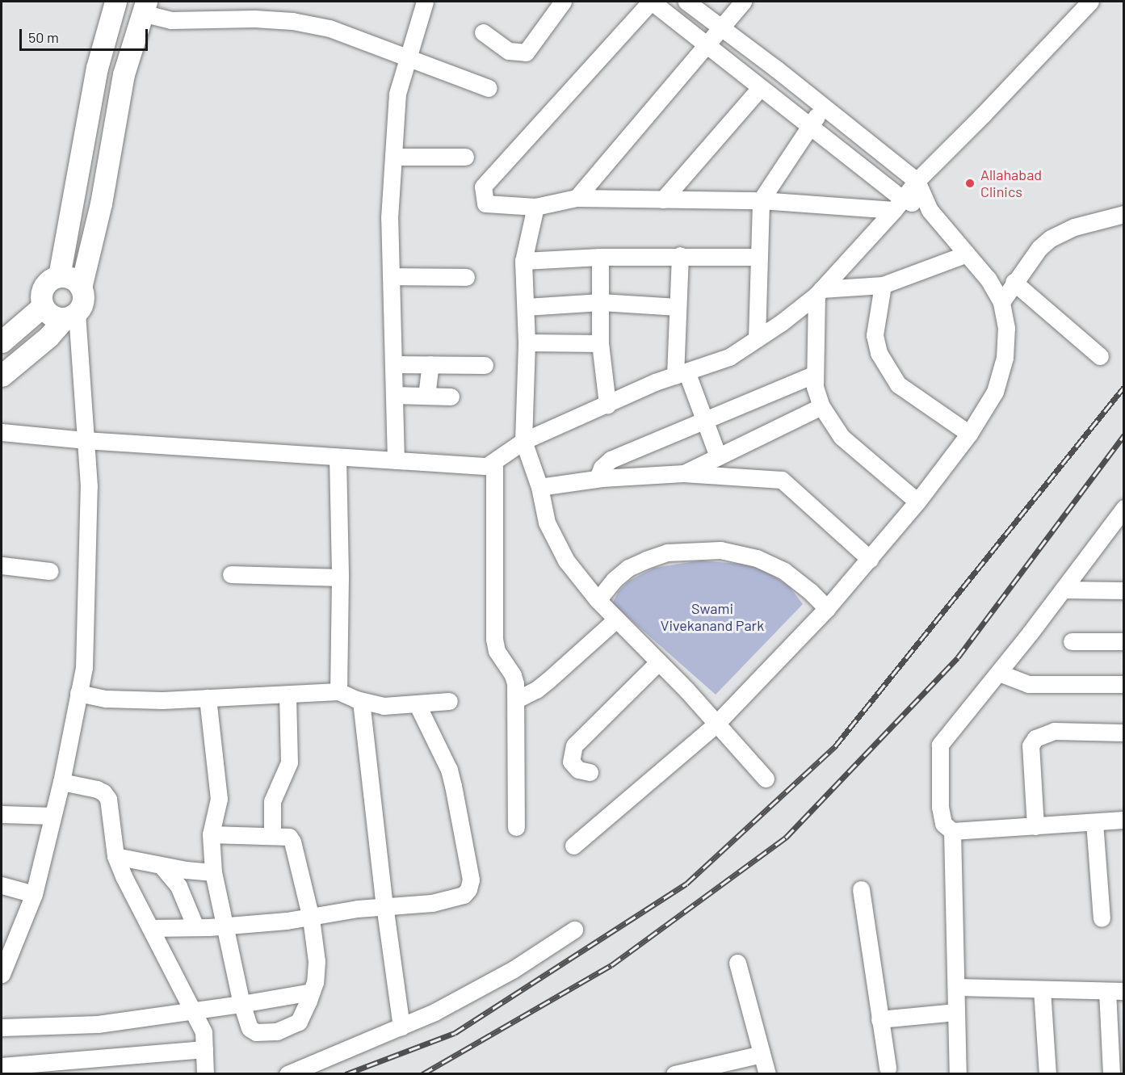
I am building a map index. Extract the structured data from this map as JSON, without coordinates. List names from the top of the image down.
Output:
{
  "parks": ["Swami Vivekanand Park"],
  "places": ["Allahabad Clinics"],
  "scale_bar": "50 m"
}
